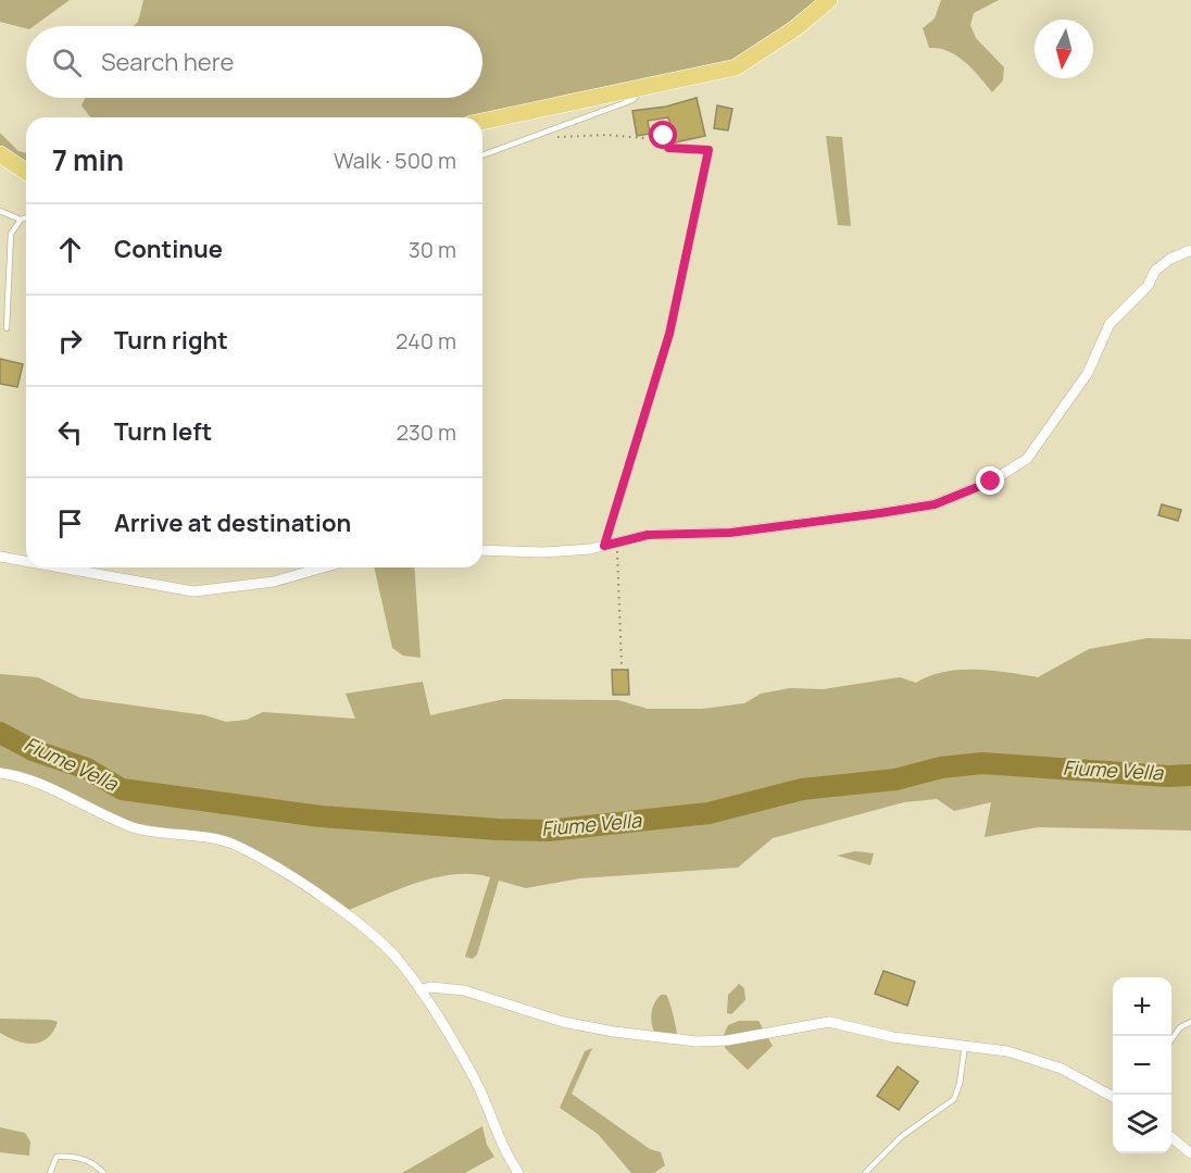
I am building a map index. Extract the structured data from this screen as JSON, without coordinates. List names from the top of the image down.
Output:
{
  "water": ["Fiume Vella"],
  "north": "bottom",
  "page": {
    "search": "Search here",
    "heading": ["7 min", "Walk · 500 m"],
    "list": [
      ["Continue", "30 m"],
      ["Turn right", "240 m"],
      ["Turn left", "230 m"],
      "Arrive at destination"
    ],
    "map_buttons": ["+", "−"]
  }
}
